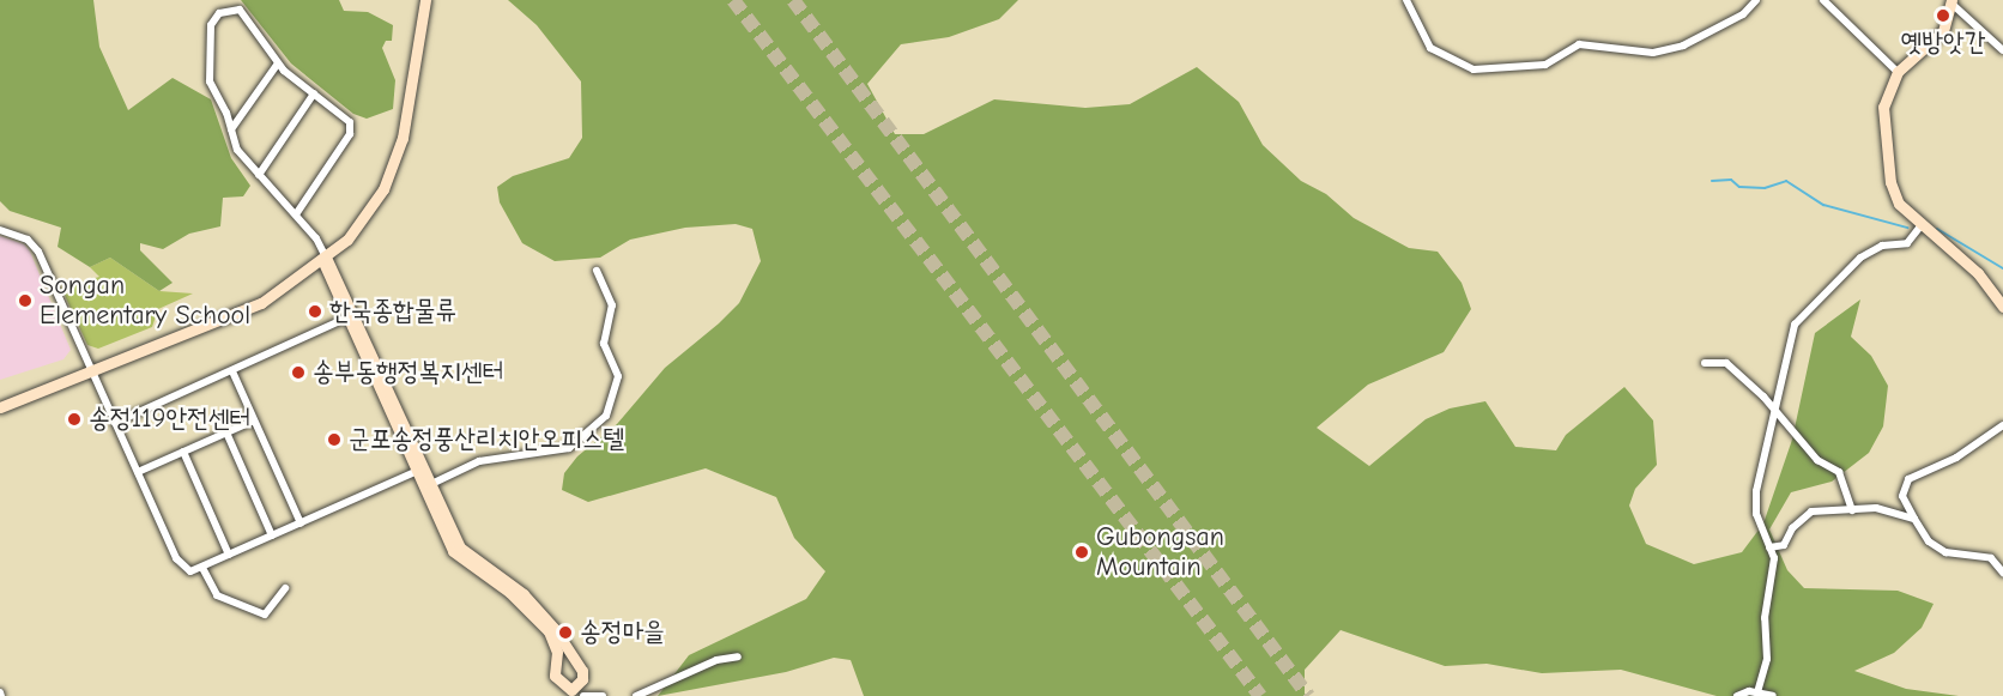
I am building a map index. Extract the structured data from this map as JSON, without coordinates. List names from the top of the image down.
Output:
{
  "places": [
    "옛방앗간",
    "Songan Elementary School",
    "한국종합물류",
    "송부동행정복지센터",
    "송정119안전센터",
    "군포송정풍산리치안오피스텔",
    "Gubongsan Mountain",
    "송정마을"
  ]
}
